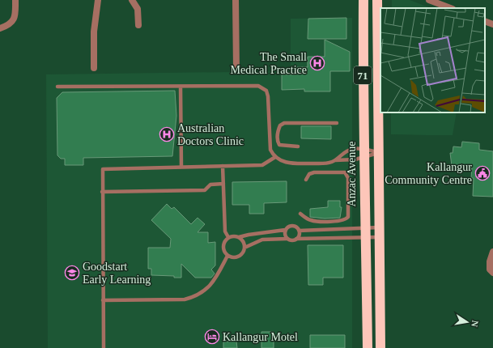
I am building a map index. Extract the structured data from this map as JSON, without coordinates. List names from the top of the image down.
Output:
{
  "streets": {
    "highway": ["71", "Anzac Avenue"]
  },
  "places": {
    "hospital": ["The Small Medical Practice", "Australian Doctors Clinic"],
    "public building": ["Kallangur Community Centre"],
    "school or university": ["Goodstart Early Learning"],
    "hotel": ["Kallangur Motel"]
  },
  "north": "right"
}
